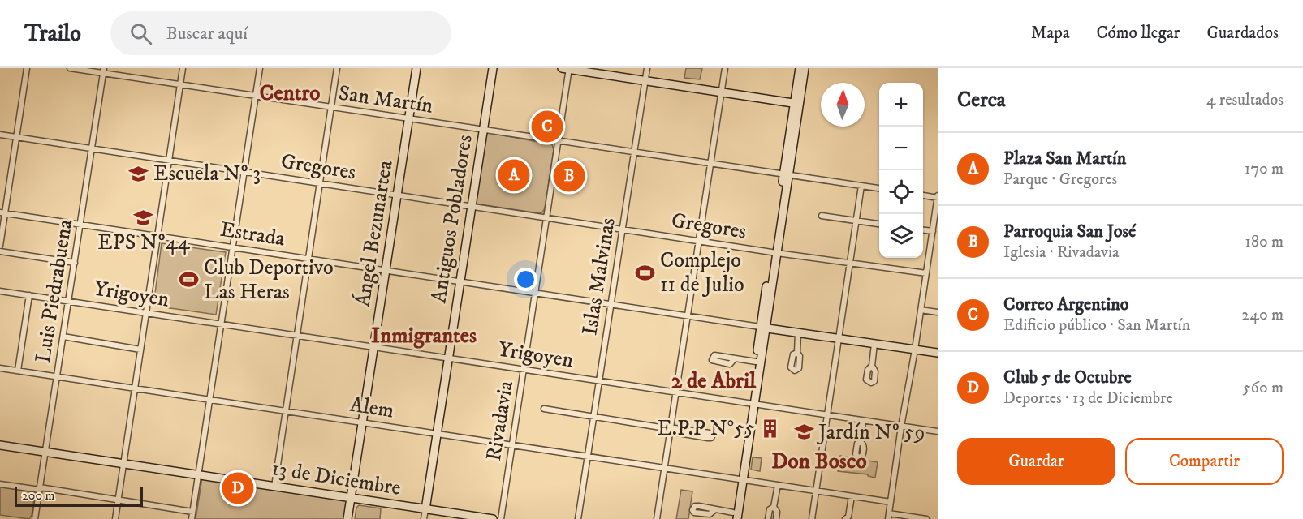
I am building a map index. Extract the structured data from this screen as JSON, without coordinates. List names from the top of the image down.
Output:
{
  "streets": {
    "street": [
      "San Martín",
      "Gregores",
      "Antiguos Pobladores",
      "Ángel Bezunartea",
      "Estrada",
      "Islas Malvinas",
      "Luis Piedrabuena",
      "Yrigoyen",
      "Alem",
      "Rivadavia",
      "13 de Diciembre"
    ]
  },
  "crossings": [
    ["San Martín", "Antiguos Pobladores"],
    ["San Martín", "Ángel Bezunartea"],
    ["San Martín", "Islas Malvinas"],
    ["San Martín", "Luis Piedrabuena"],
    ["San Martín", "Rivadavia"],
    ["Gregores", "Antiguos Pobladores"],
    ["Gregores", "Ángel Bezunartea"],
    ["Gregores", "Islas Malvinas"],
    ["Gregores", "Luis Piedrabuena"],
    ["Gregores", "Rivadavia"],
    ["Antiguos Pobladores", "Estrada"],
    ["Antiguos Pobladores", "Yrigoyen"],
    ["Antiguos Pobladores", "Alem"],
    ["Antiguos Pobladores", "13 de Diciembre"],
    ["Ángel Bezunartea", "Estrada"],
    ["Ángel Bezunartea", "Yrigoyen"],
    ["Ángel Bezunartea", "Alem"],
    ["Ángel Bezunartea", "13 de Diciembre"],
    ["Estrada", "Islas Malvinas"],
    ["Estrada", "Luis Piedrabuena"],
    ["Estrada", "Rivadavia"],
    ["Islas Malvinas", "Yrigoyen"],
    ["Islas Malvinas", "Alem"],
    ["Luis Piedrabuena", "Yrigoyen"],
    ["Luis Piedrabuena", "Alem"],
    ["Luis Piedrabuena", "13 de Diciembre"],
    ["Yrigoyen", "Rivadavia"],
    ["Alem", "Rivadavia"]
  ],
  "districts": [
    "Centro",
    "Inmigrantes",
    "2 de Abril",
    "Don Bosco"
  ],
  "places": {
    "school or university": ["Escuela Nº 3", "EPS Nº44", "Jardín Nº 59"],
    "sports": ["Complejo 11 de Julio", "Club Deportivo Las Heras"],
    "building": ["E.P.P N°55"]
  },
  "scale_bar": "200 m",
  "north": "top",
  "page": {
    "header": "Trailo",
    "search": "Buscar aquí",
    "nav": ["Mapa", "Cómo llegar", "Guardados"],
    "heading": ["Cerca", "4 resultados"],
    "map_buttons": ["+", "−"],
    "pins": [
      "C",
      "A",
      "B",
      "D"
    ],
    "list": [
      {
        "mark": "A",
        "name": "Plaza San Martín",
        "note": "Parque · Gregores",
        "value": "170 m"
      },
      {
        "mark": "B",
        "name": "Parroquia San José",
        "note": "Iglesia · Rivadavia",
        "value": "180 m"
      },
      {
        "mark": "C",
        "name": "Correo Argentino",
        "note": "Edificio público · San Martín",
        "value": "240 m"
      },
      {
        "mark": "D",
        "name": "Club 5 de Octubre",
        "note": "Deportes · 13 de Diciembre",
        "value": "560 m"
      }
    ],
    "buttons": ["Guardar", "Compartir"],
    "scale": "200 m"
  }
}
